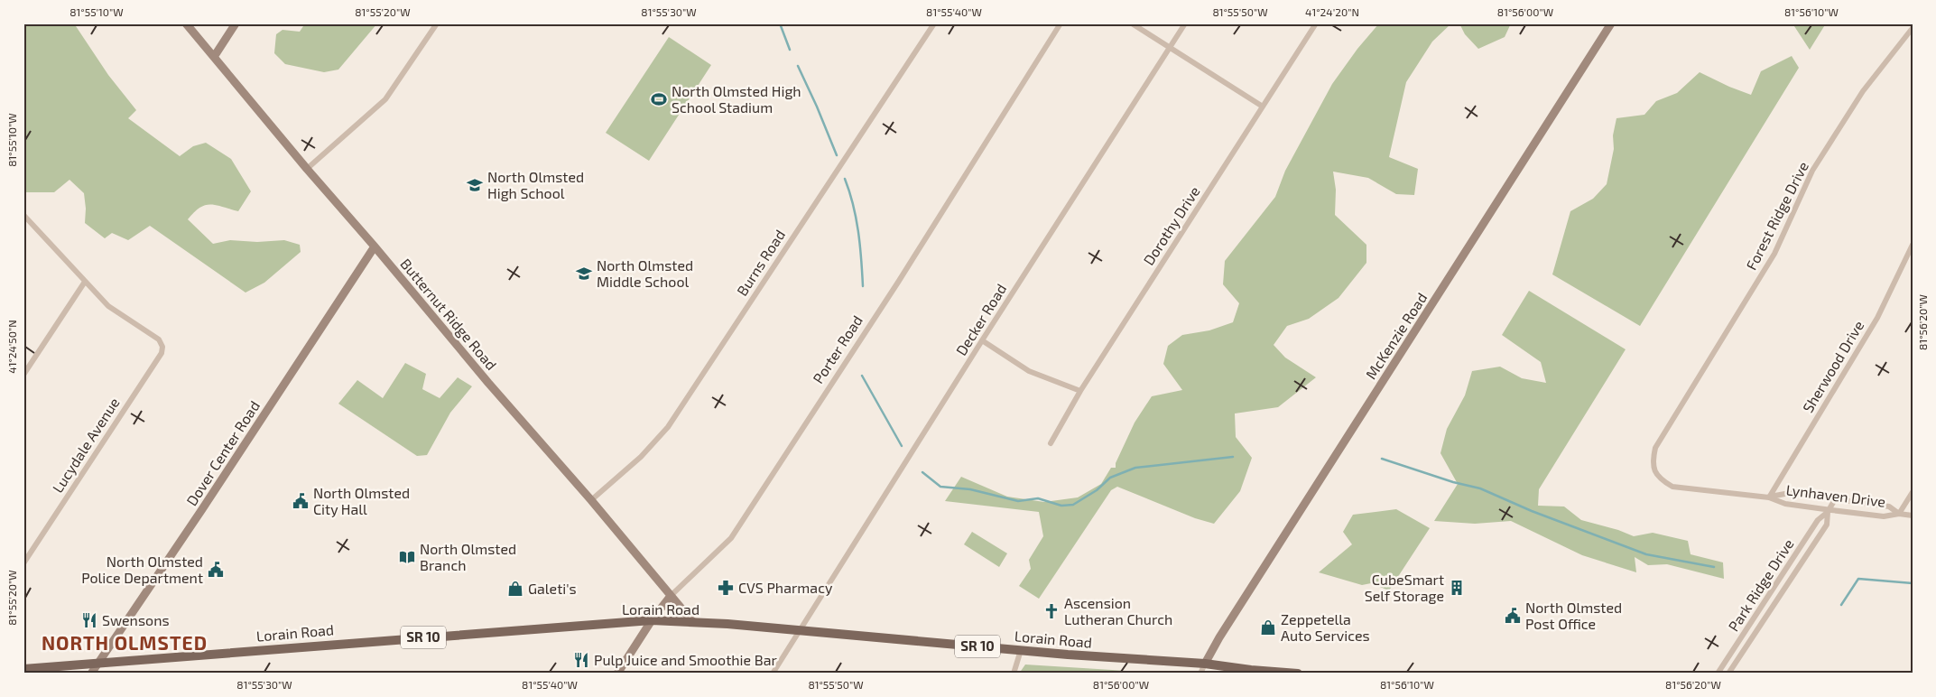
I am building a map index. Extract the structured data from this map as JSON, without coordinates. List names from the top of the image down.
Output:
{
  "streets": {
    "main road": ["Lorain Road", "SR 10"],
    "street": [
      "Forest Ridge Drive",
      "Dorothy Drive",
      "Burns Road",
      "Butternut Ridge Road",
      "Decker Road",
      "McKenzie Road",
      "Porter Road",
      "Sherwood Drive",
      "Lucydale Avenue",
      "Dover Center Road",
      "Lynhaven Drive",
      "Park Ridge Drive"
    ]
  },
  "crossings": [
    ["Forest Ridge Drive", "Lynhaven Drive"],
    ["Burns Road", "Butternut Ridge Road"],
    ["Butternut Ridge Road", "Porter Road"],
    ["Butternut Ridge Road", "Dover Center Road"],
    ["Butternut Ridge Road", "Lorain Road"],
    ["Decker Road", "Lorain Road"],
    ["McKenzie Road", "Lorain Road"],
    ["Porter Road", "Lorain Road"],
    ["Sherwood Drive", "Lynhaven Drive"],
    ["Dover Center Road", "Lorain Road"],
    ["Lynhaven Drive", "Park Ridge Drive"]
  ],
  "districts": ["NORTH OLMSTED"],
  "places": {
    "sports": ["North Olmsted High School Stadium"],
    "school or university": ["North Olmsted High School", "North Olmsted Middle School"],
    "public building": ["North Olmsted City Hall", "North Olmsted Police Department", "North Olmsted Post Office"],
    "library": ["North Olmsted Branch"],
    "pharmacy": ["CVS Pharmacy"],
    "building": ["CubeSmart Self Storage"],
    "shop": ["Galeti's", "Zeppetella Auto Services"],
    "church": ["Ascension Lutheran Church"],
    "restaurant": ["Swensons", "Pulp Juice and Smoothie Bar"]
  },
  "coordinates": [
    "81°55'10\"W",
    "81°55'20\"W",
    "81°55'30\"W",
    "81°55'40\"W",
    "81°55'50\"W",
    "41°24'20\"N",
    "81°56'00\"W",
    "81°56'10\"W",
    "81°56'20\"W",
    "41°24'50\"N"
  ]
}
